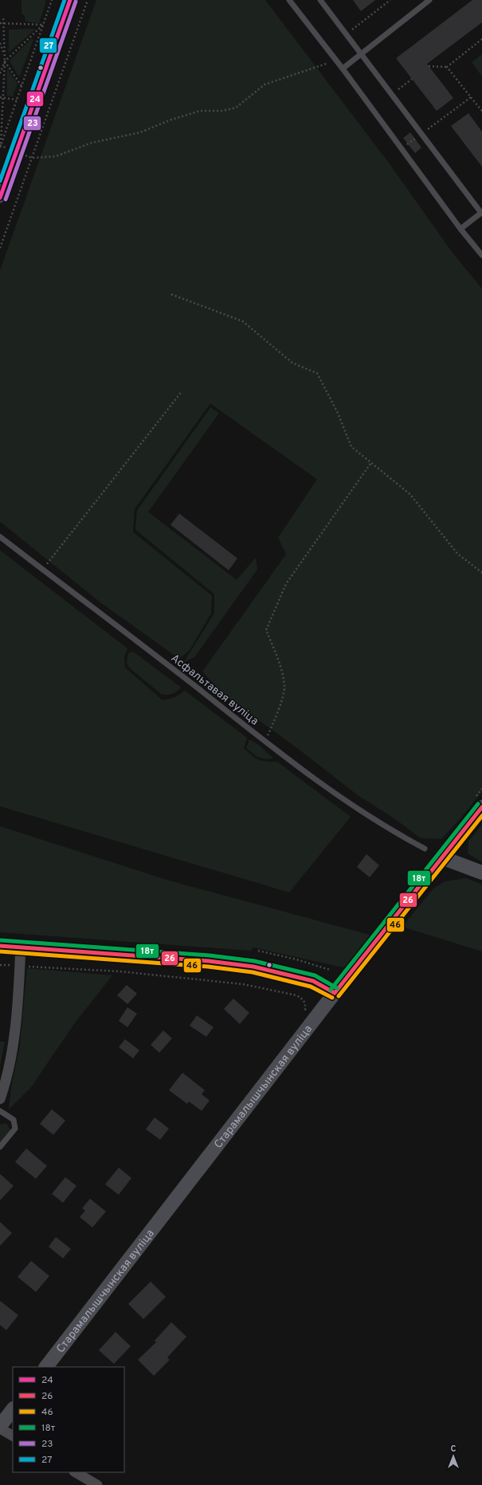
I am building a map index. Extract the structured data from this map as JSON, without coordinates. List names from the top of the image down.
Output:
{
  "streets": {
    "main road": ["Старамалышчынская вуліца"],
    "lane": ["Асфальтавая вуліца"]
  },
  "lines": [
    "transit line 24",
    "transit line 27",
    "transit line 23",
    "transit line 18т",
    "transit line 26",
    "transit line 46"
  ],
  "legend": [
    "24",
    "26",
    "46",
    "18т",
    "23",
    "27"
  ],
  "north": "top"
}
